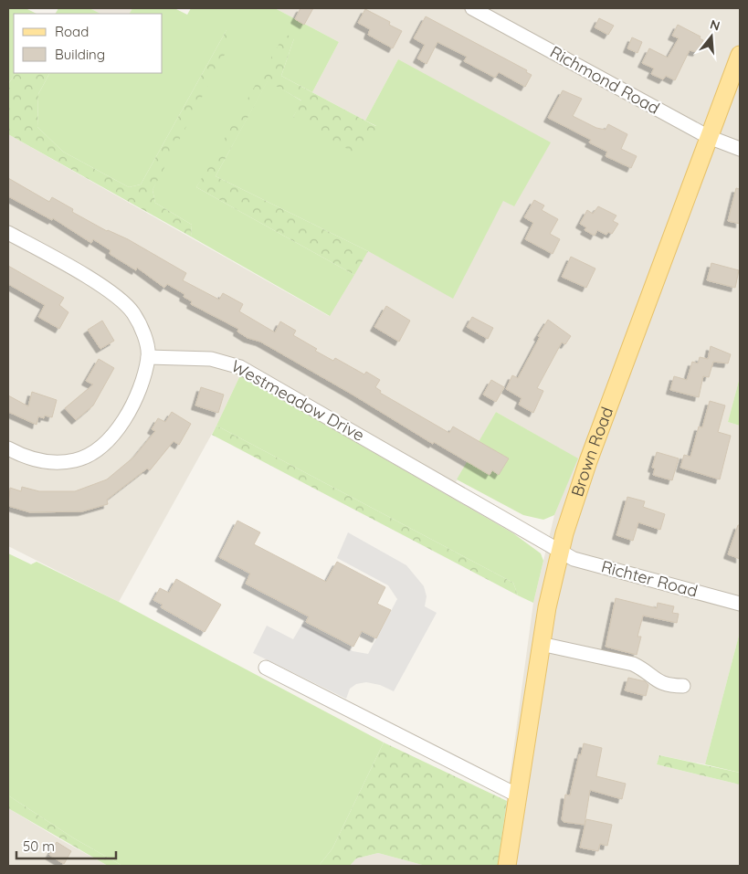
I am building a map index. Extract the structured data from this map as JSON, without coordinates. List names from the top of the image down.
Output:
{
  "streets": {
    "main road": ["Brown Road"],
    "street": ["Richmond Road", "Westmeadow Drive", "Richter Road"]
  },
  "crossings": [
    ["Richmond Road", "Brown Road"],
    ["Westmeadow Drive", "Brown Road"],
    ["Westmeadow Drive", "Richter Road"],
    ["Brown Road", "Richter Road"]
  ],
  "legend": ["Road", "Building"],
  "scale_bar": "50 m",
  "north": "top"
}
